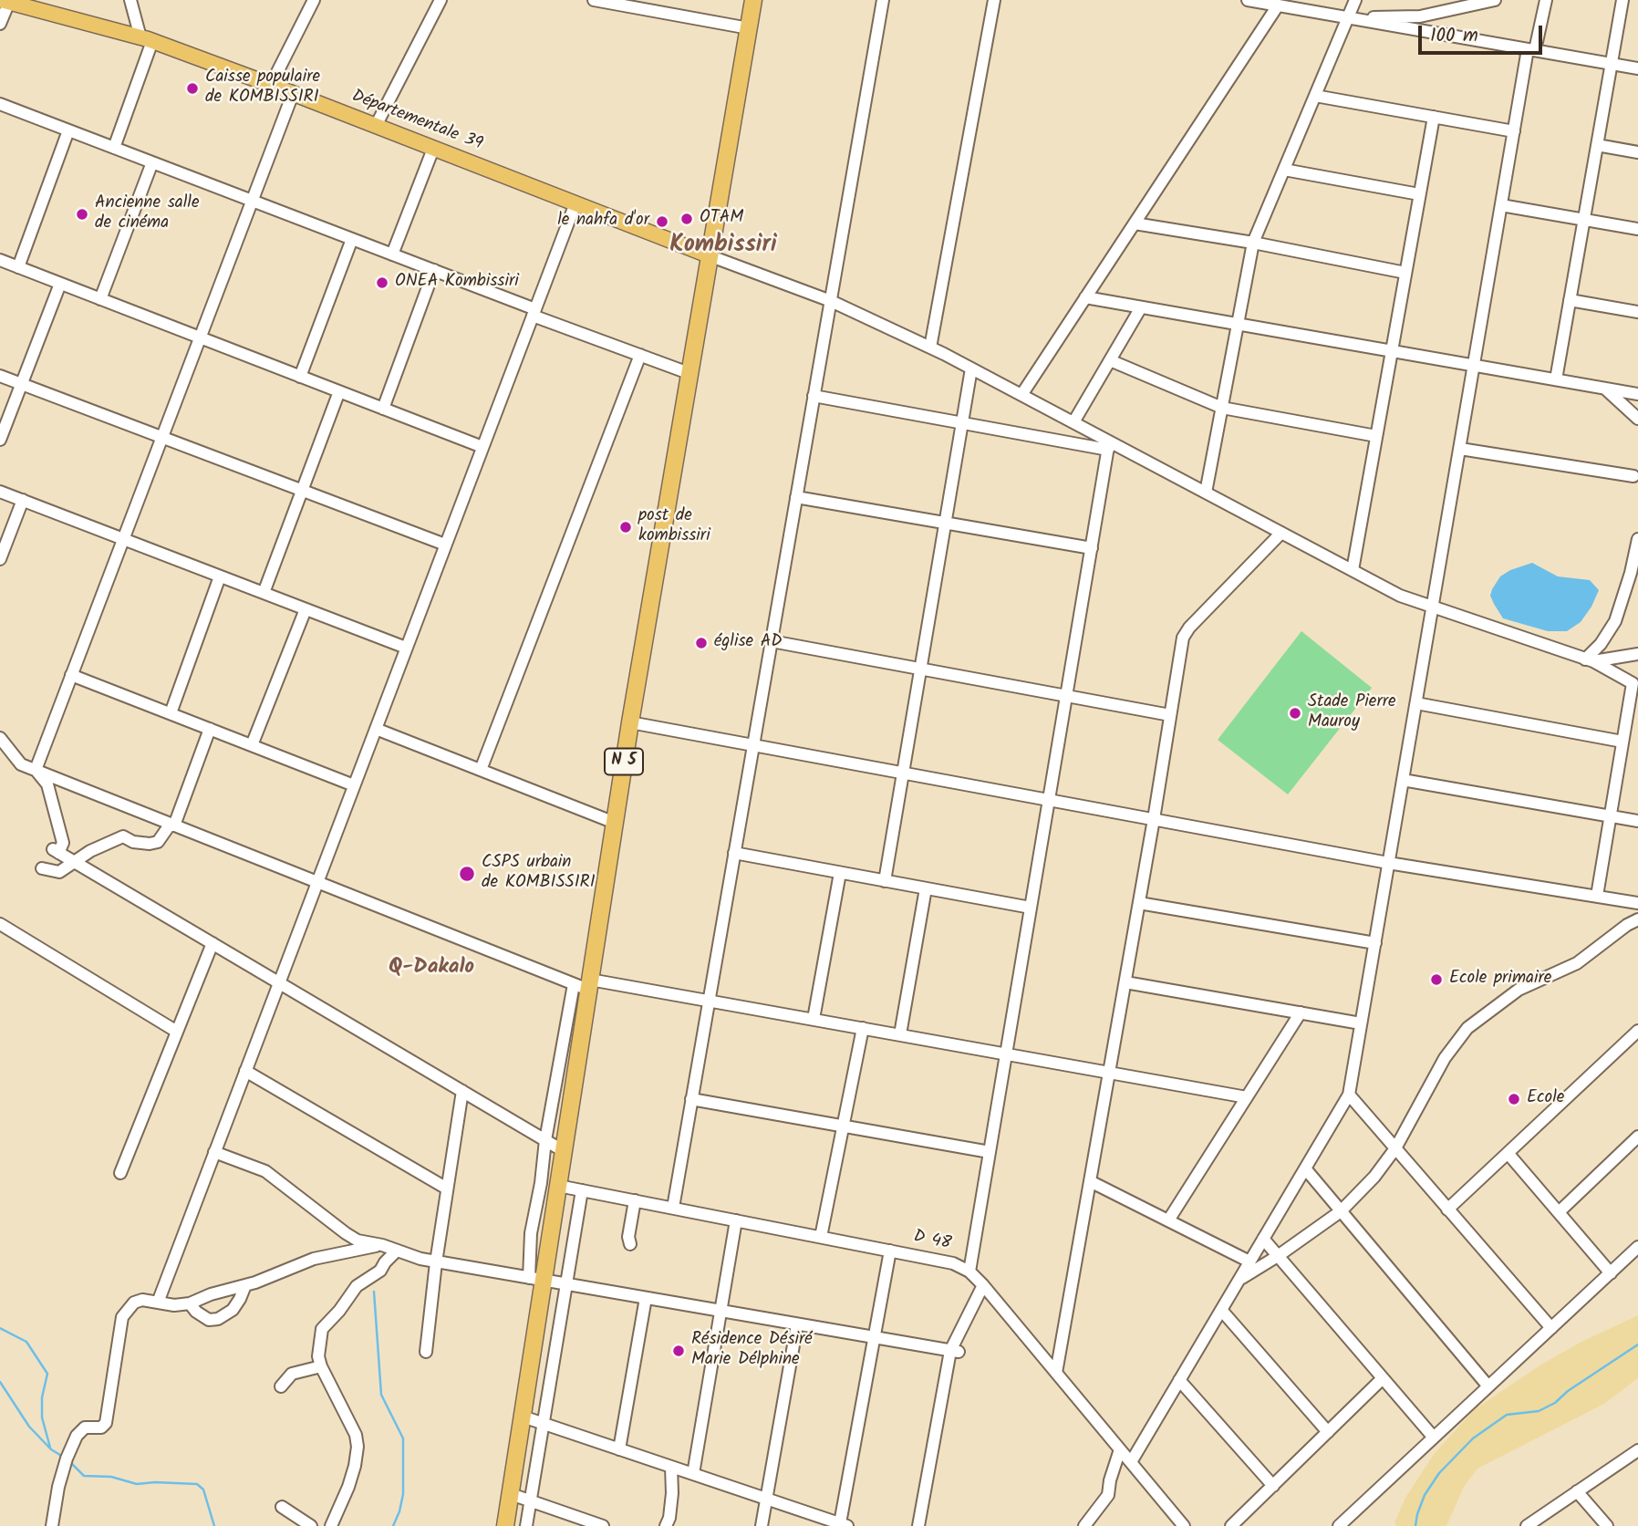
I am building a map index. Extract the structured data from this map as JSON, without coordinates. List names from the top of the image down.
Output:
{
  "streets": {
    "highway": ["N 5"],
    "main road": ["Départementale 39"],
    "street": ["D 48"]
  },
  "crossings": [
    ["Départementale 39", "N 5"],
    ["N 5", "D 48"]
  ],
  "districts": ["Kombissiri", "Q-Dakalo"],
  "places": [
    "Caisse populaire de KOMBISSIRI",
    "Ancienne salle de cinéma",
    "OTAM",
    "le nahfa d'or",
    "ONEA Kombissiri",
    "post de kombissiri",
    "église AD",
    "Stade Pierre Mauroy",
    "CSPS urbain de KOMBISSIRI",
    "Ecole primaire",
    "Ecole",
    "Résidence Désiré Marie Délphine"
  ],
  "scale_bar": "100 m"
}
